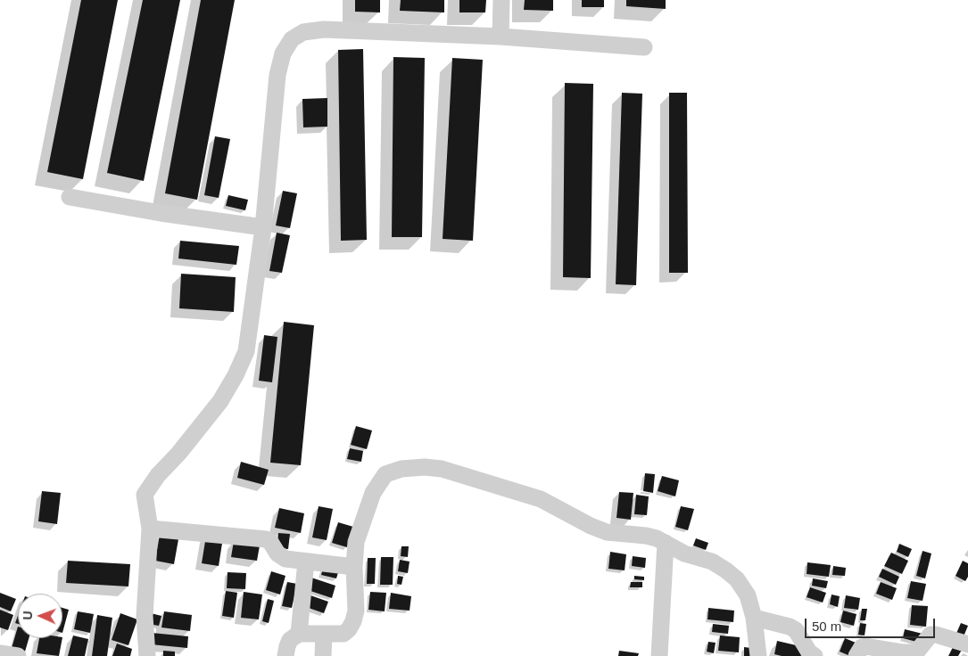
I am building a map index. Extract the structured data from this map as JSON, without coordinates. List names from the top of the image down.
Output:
{
  "scale_bar": "50 m",
  "north": "left"
}
